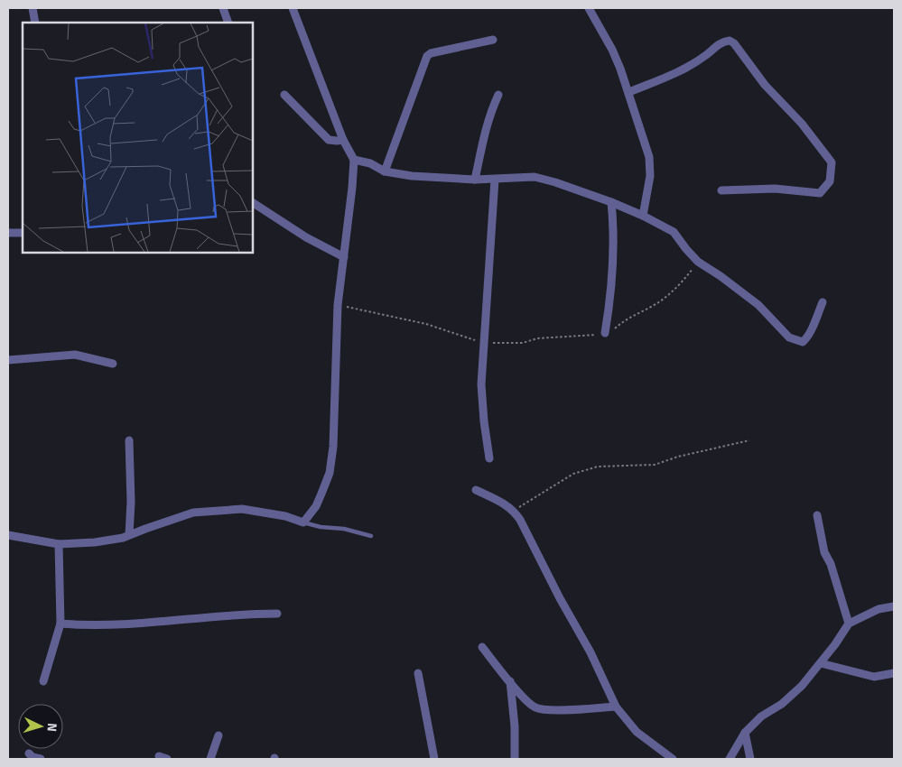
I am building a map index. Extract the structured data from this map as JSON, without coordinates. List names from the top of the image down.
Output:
{
  "north": "right"
}
